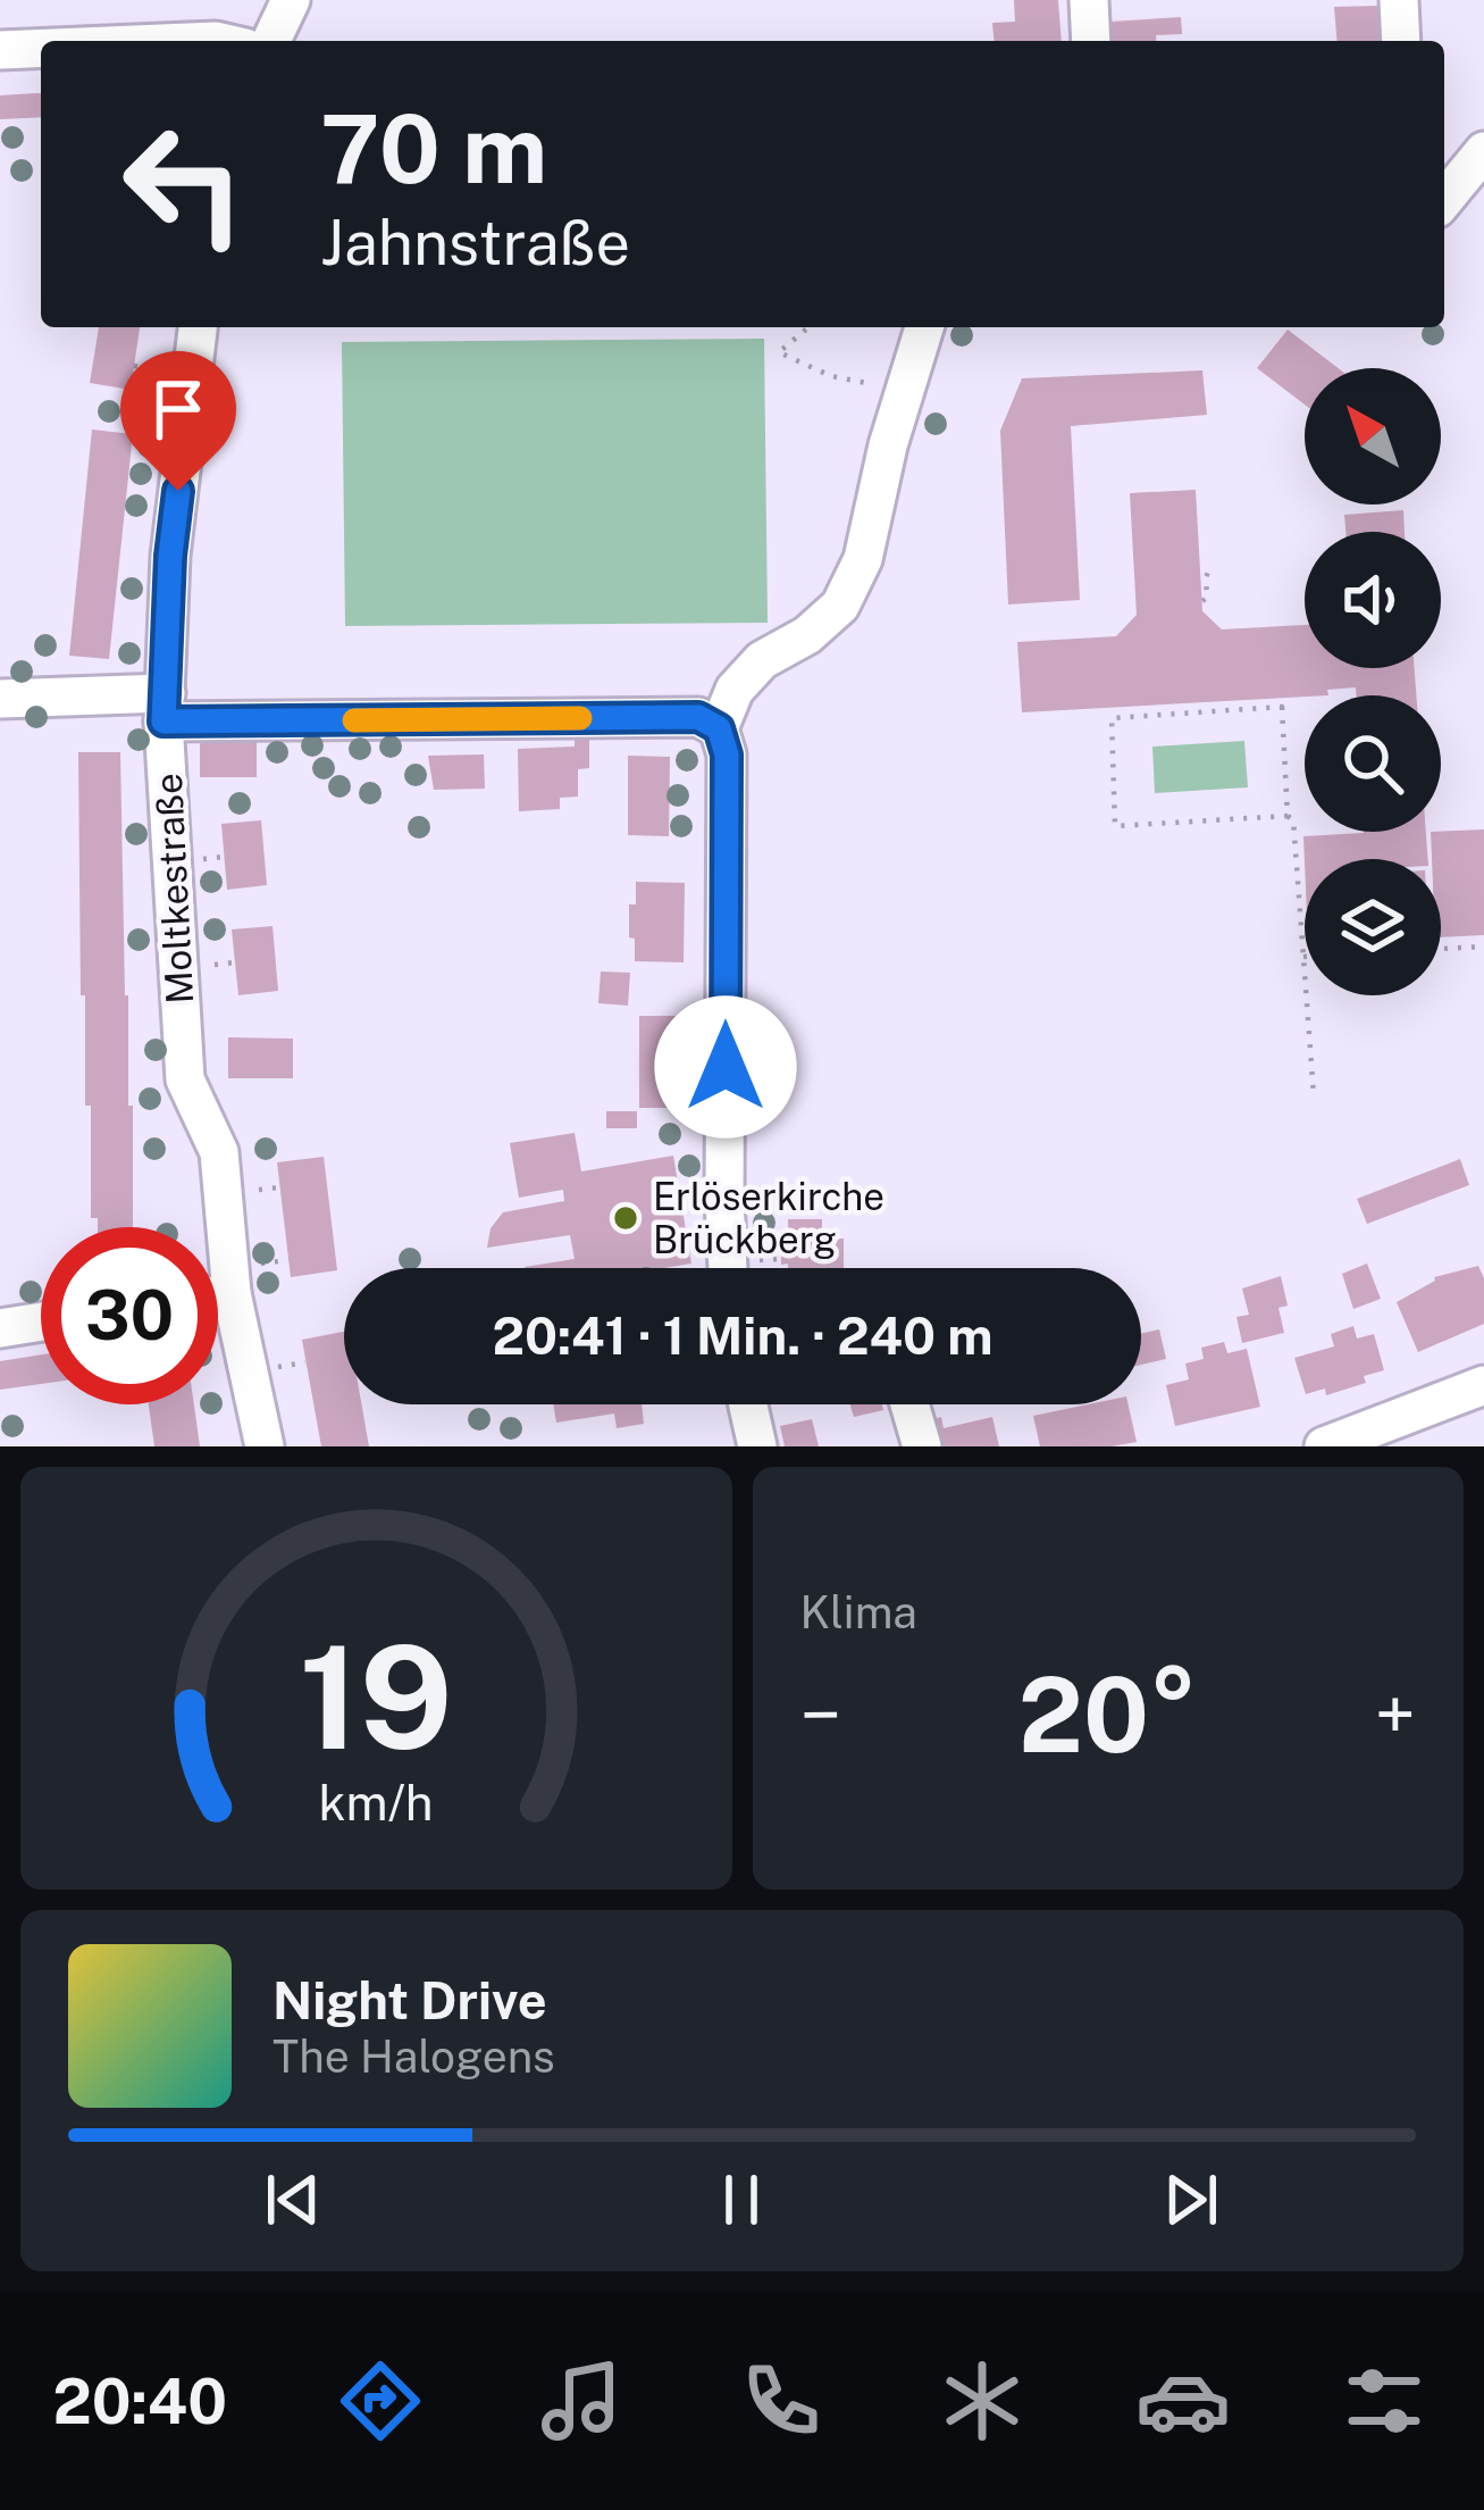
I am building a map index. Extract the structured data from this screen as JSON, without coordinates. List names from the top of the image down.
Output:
{
  "streets": {
    "street": ["Moltkestraße"]
  },
  "places": ["Erlöserkirche Brückberg"],
  "north": "top left",
  "page": {
    "turn": ["70 m", "Jahnstraße"],
    "limit": "30",
    "trip": "20:41 · 1 Min. · 240 m",
    "tile": "Klima",
    "heat": ["−", "20°", "+"],
    "song": ["Night Drive", "The Halogens"],
    "tabs": "20:40",
    "gauge": ["19", "km/h"]
  }
}
